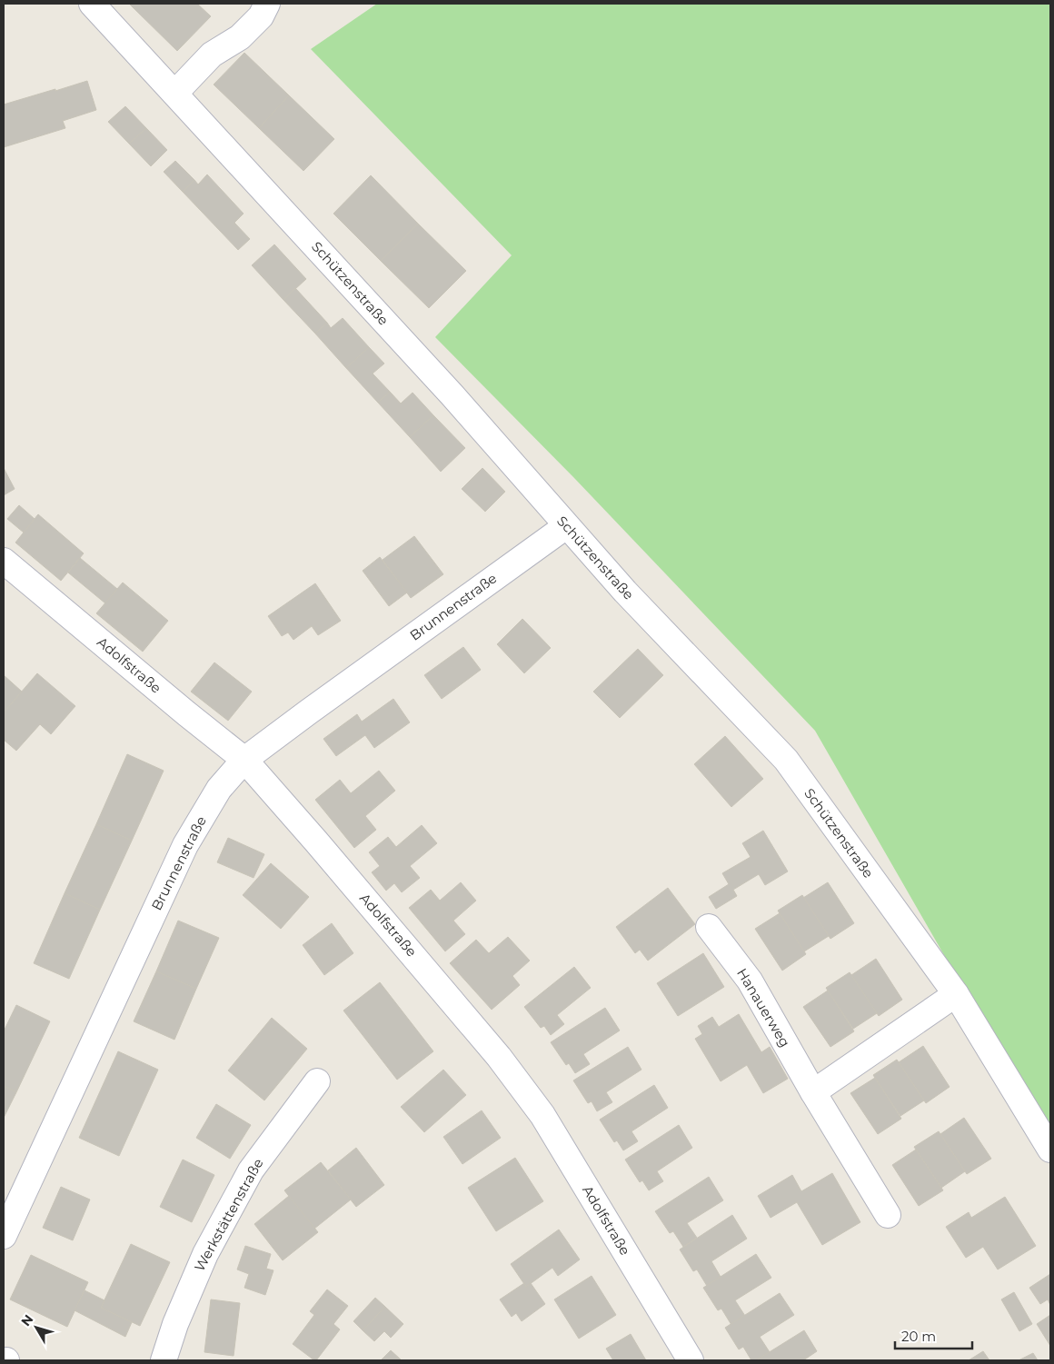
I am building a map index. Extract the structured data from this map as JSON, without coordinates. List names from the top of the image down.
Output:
{
  "streets": {
    "street": [
      "Schützenstraße",
      "Brunnenstraße",
      "Adolfstraße",
      "Hanauerweg",
      "Werkstättenstraße"
    ]
  },
  "crossings": [
    ["Schützenstraße", "Brunnenstraße"],
    ["Brunnenstraße", "Adolfstraße"]
  ],
  "scale_bar": "20 m",
  "north": "top left"
}
